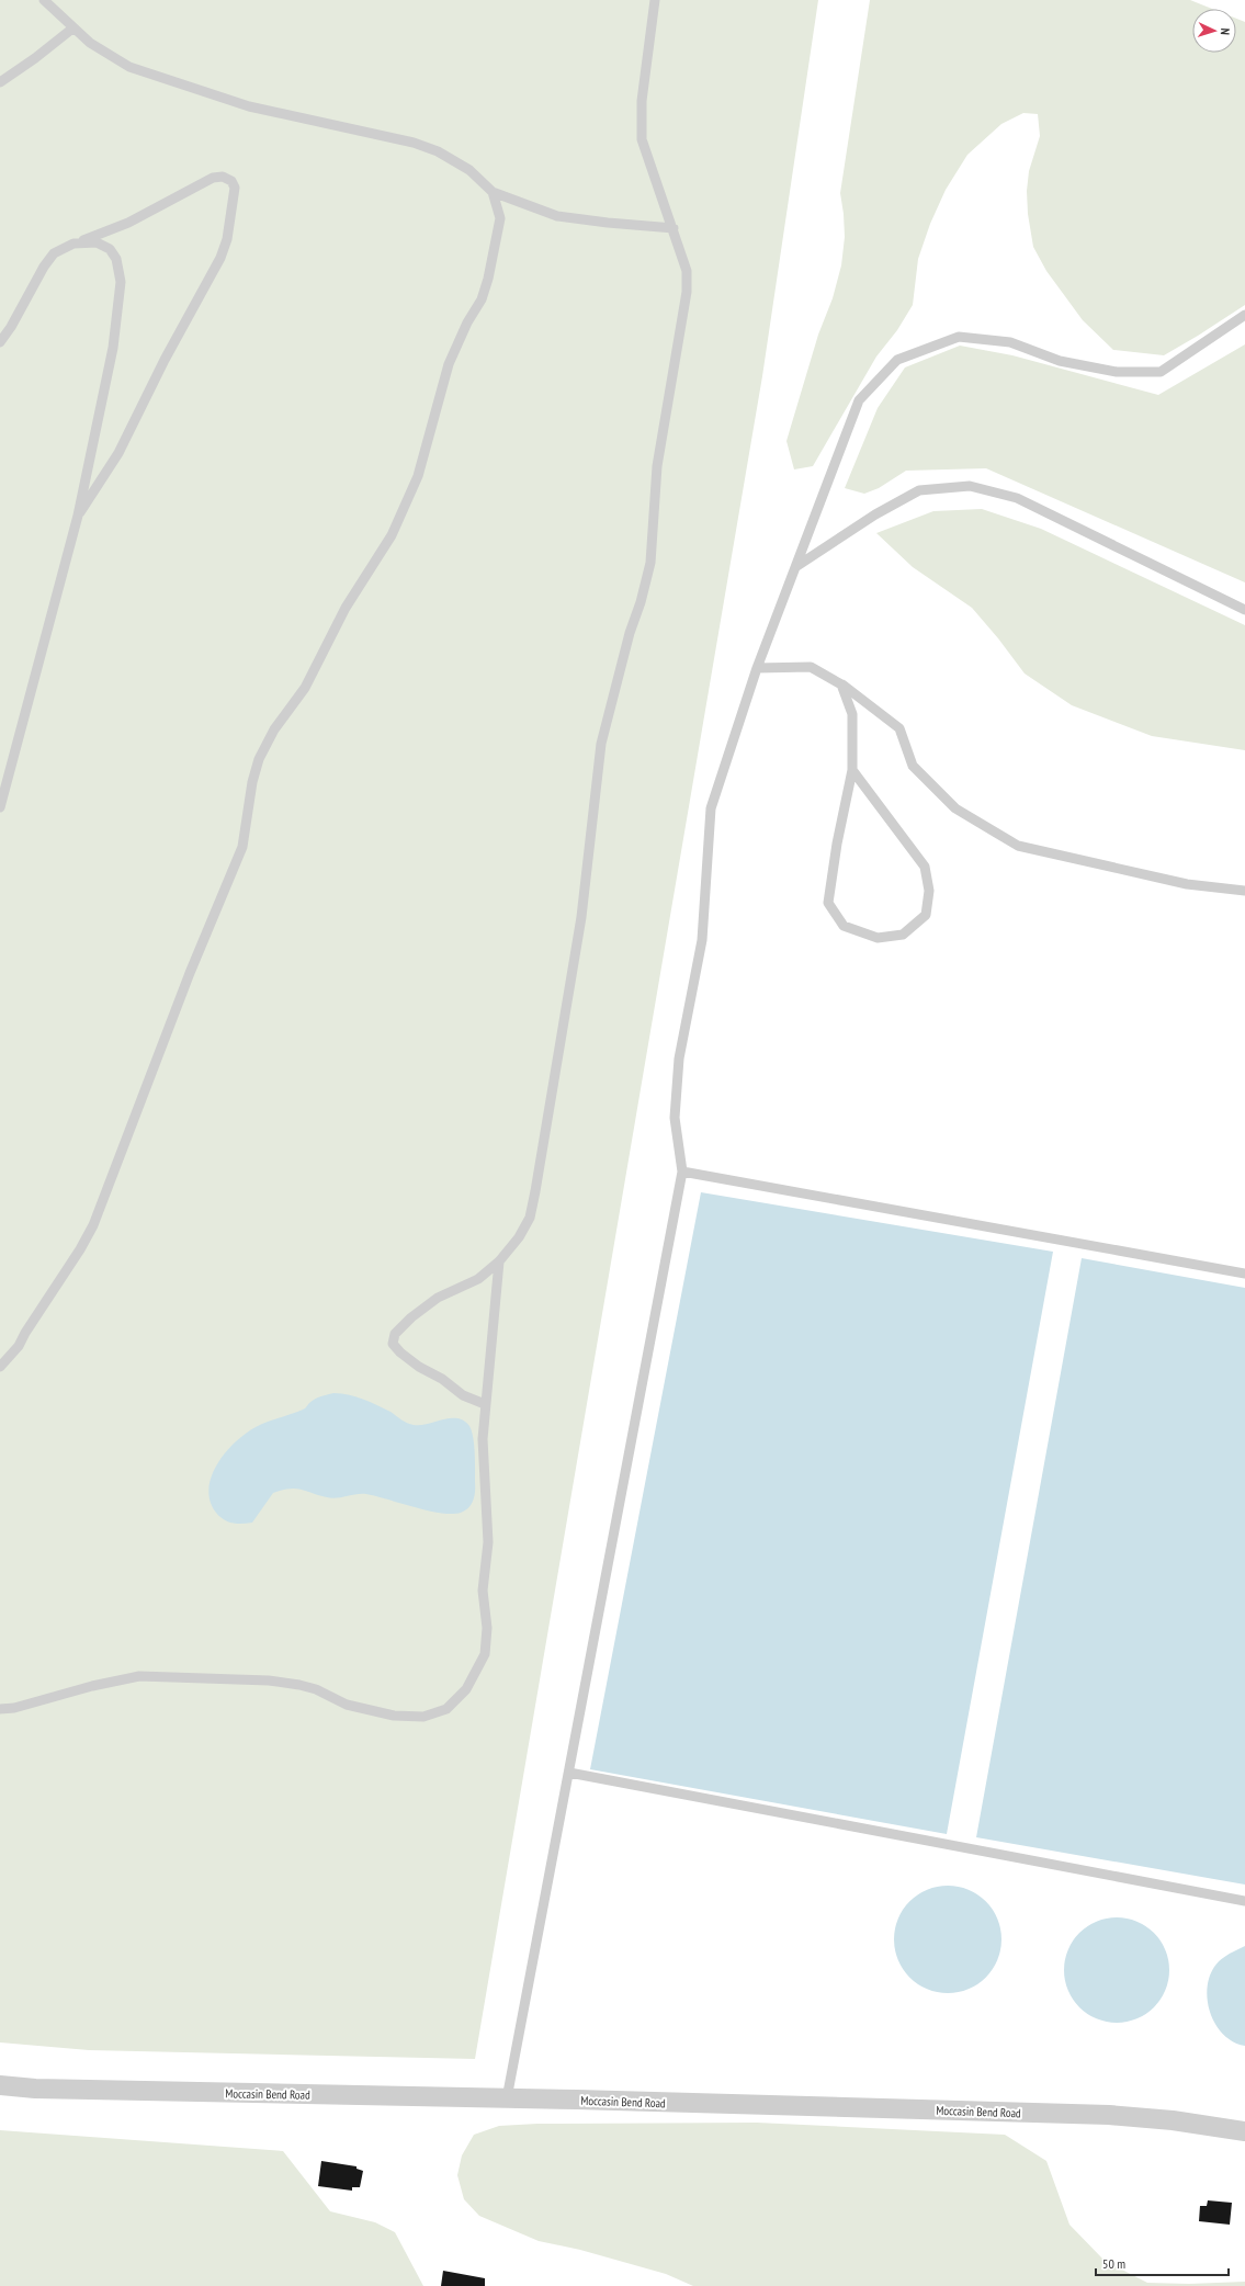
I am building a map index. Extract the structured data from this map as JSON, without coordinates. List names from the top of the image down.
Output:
{
  "streets": {
    "street": ["Moccasin Bend Road"]
  },
  "scale_bar": "50 m",
  "north": "right"
}
